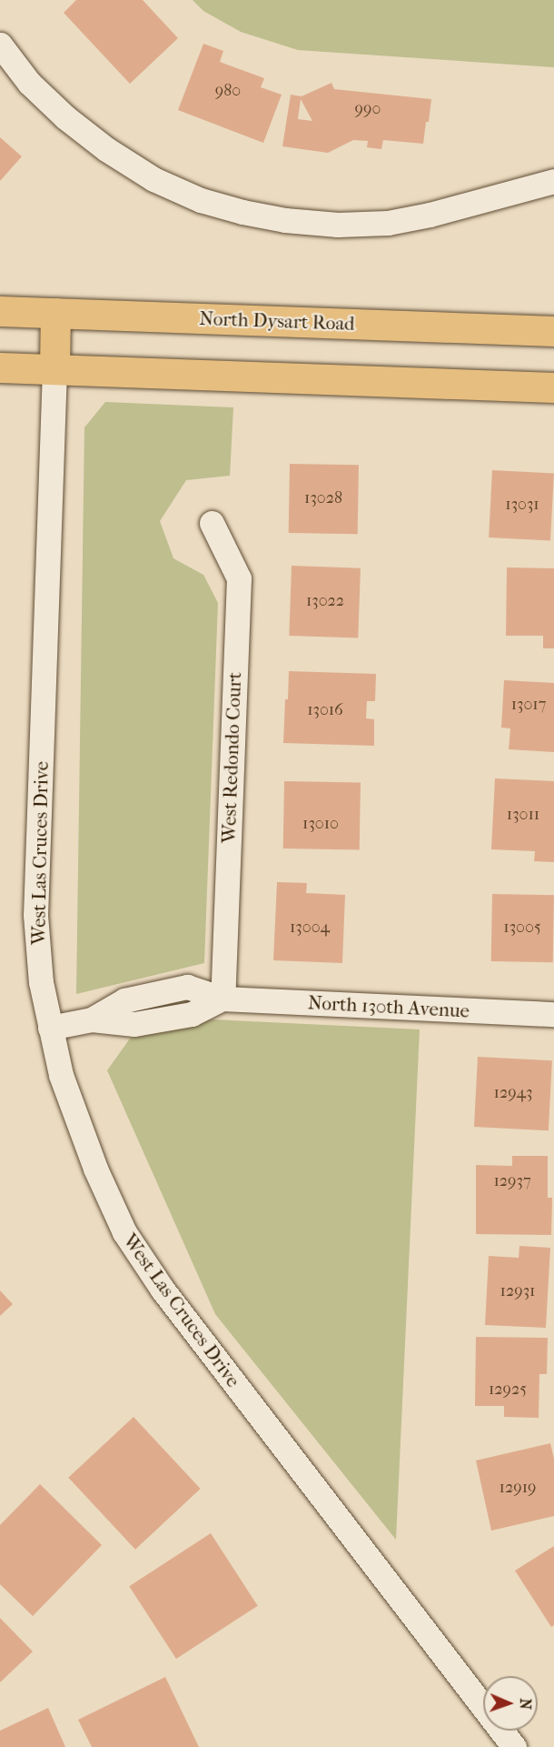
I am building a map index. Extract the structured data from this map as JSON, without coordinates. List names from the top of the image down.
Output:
{
  "streets": {
    "main road": ["North Dysart Road"],
    "street": ["West Redondo Court", "West Las Cruces Drive", "North 130th Avenue"]
  },
  "crossings": [
    ["West Redondo Court", "North 130th Avenue"],
    ["West Las Cruces Drive", "North 130th Avenue"]
  ],
  "house_numbers": [
    "980",
    "990",
    "13028",
    "13031",
    "13022",
    "13017",
    "13016",
    "13011",
    "13010",
    "13004",
    "13005",
    "12943",
    "12937",
    "12931",
    "12925",
    "12919"
  ],
  "north": "right"
}
